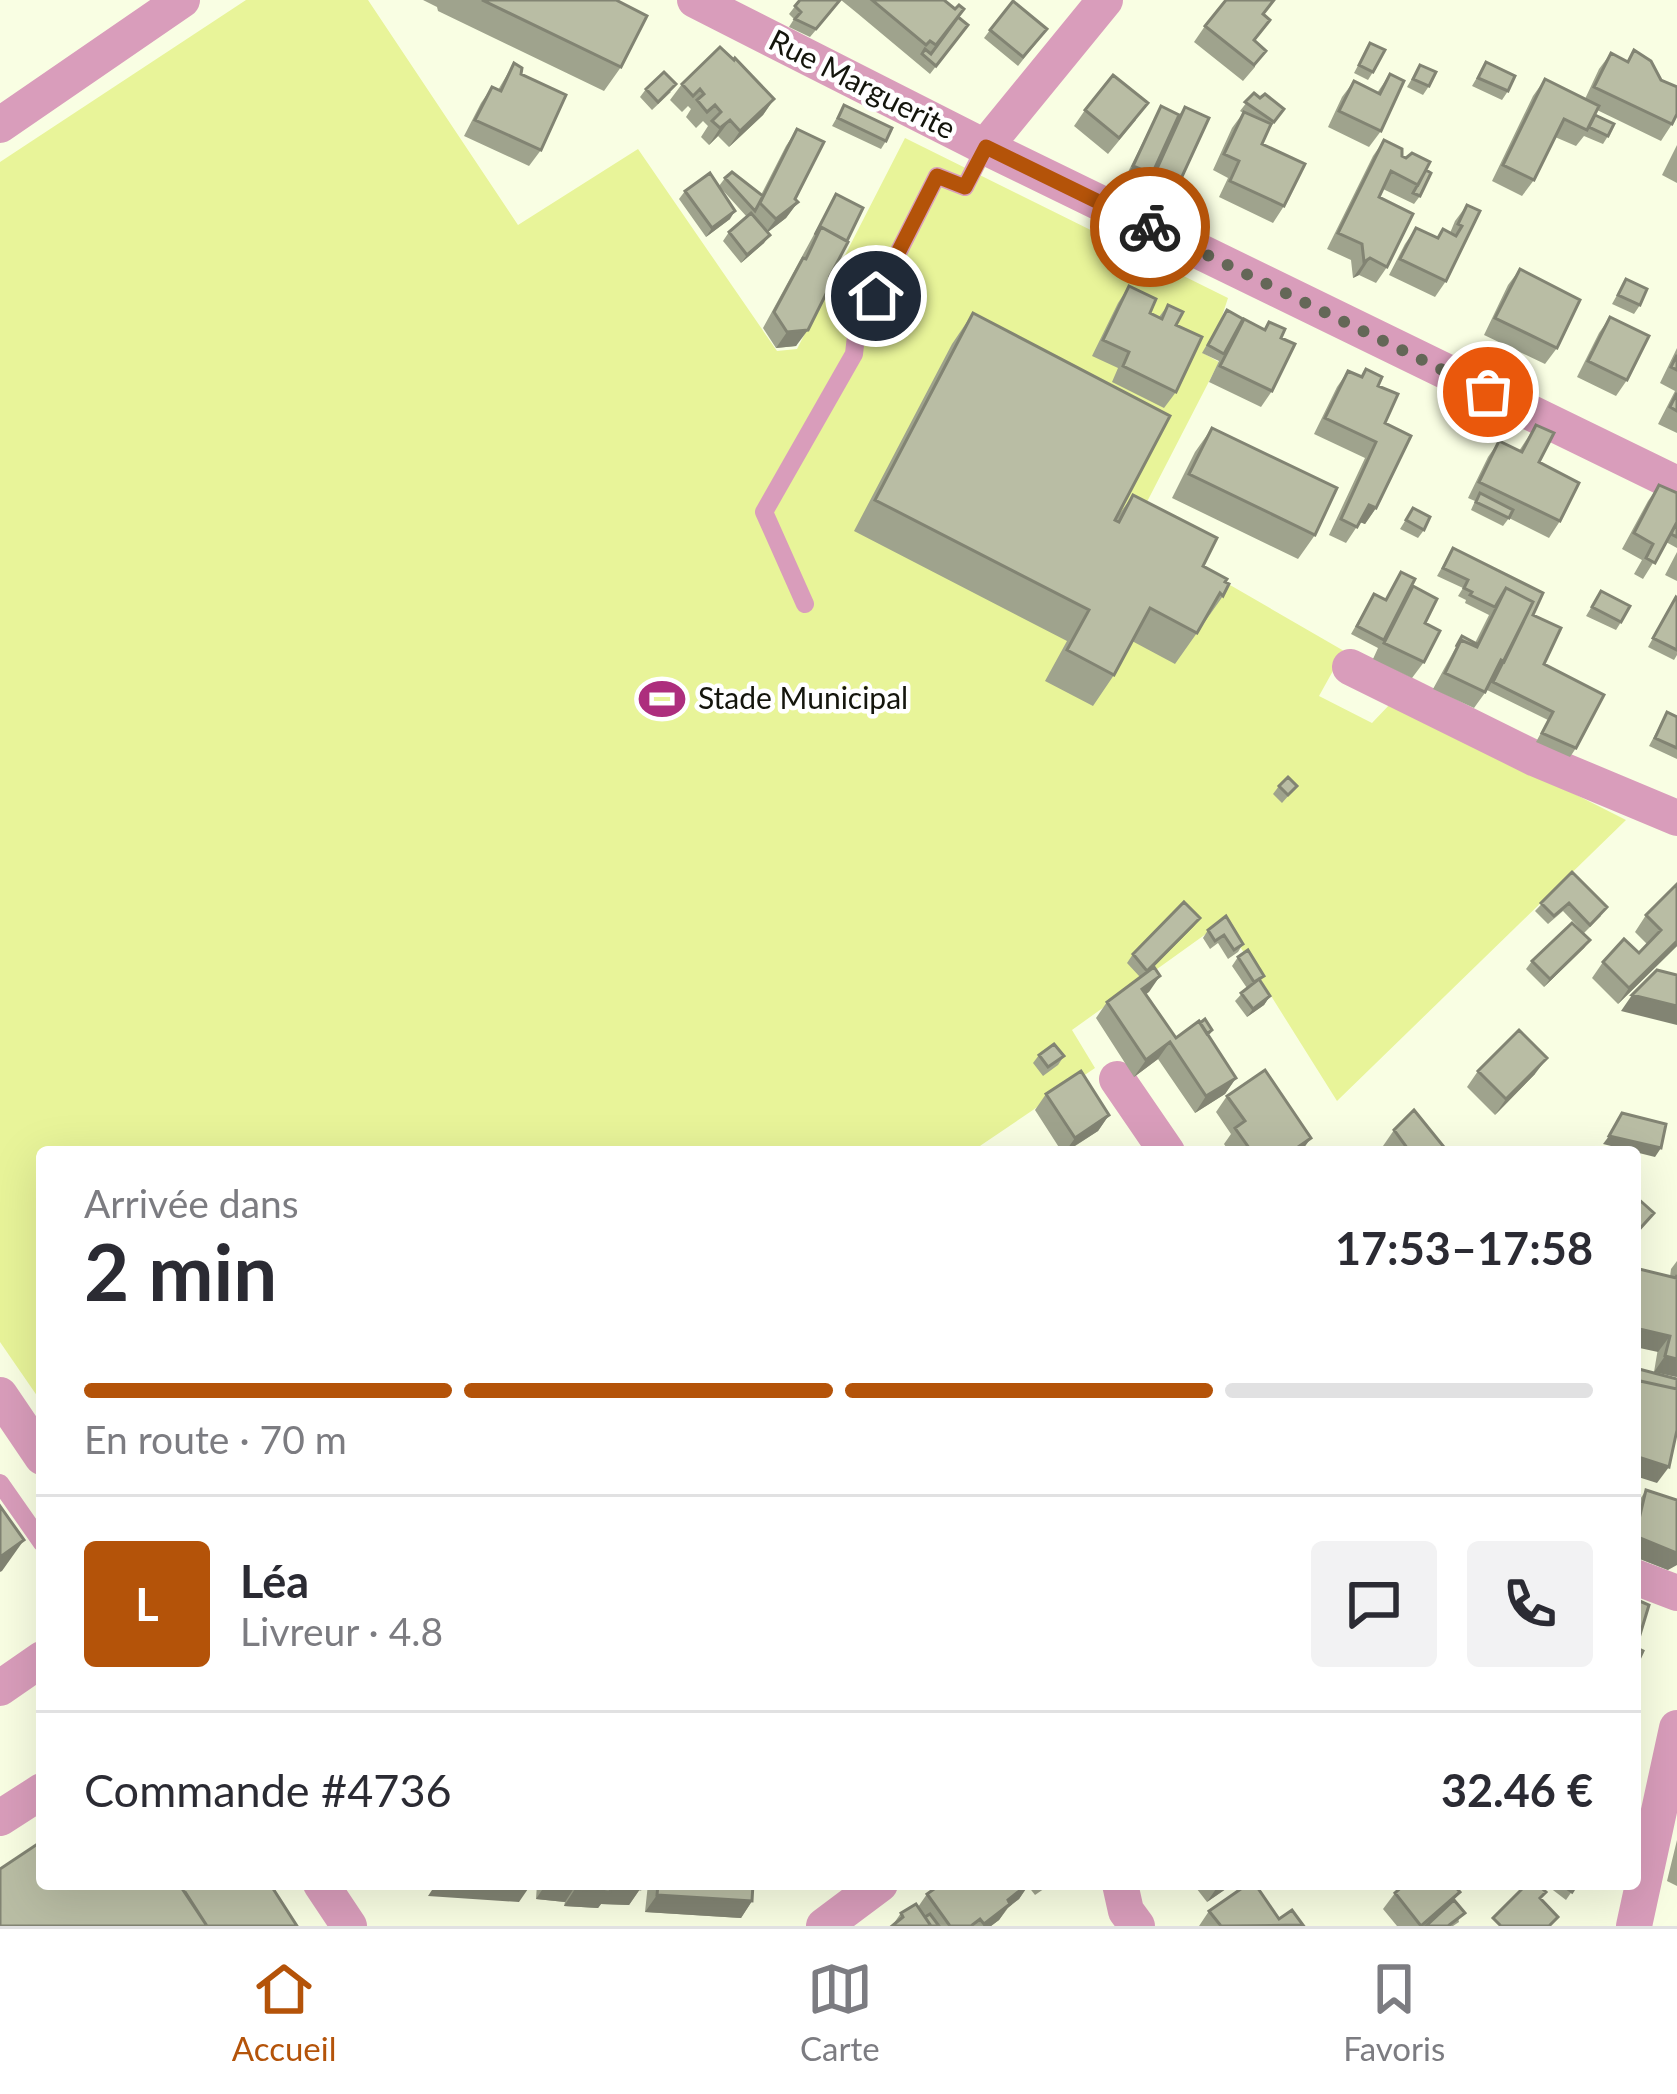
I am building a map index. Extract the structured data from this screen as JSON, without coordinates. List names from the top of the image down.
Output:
{
  "streets": {
    "street": ["Rue Marguerite"]
  },
  "places": {
    "sports": ["Stade Municipal"]
  },
  "page": {
    "heading": ["2 min", "Arrivée dans", "17:53–17:58"],
    "panel": [
      "Léa",
      "Livreur · 4.8",
      "Commande #4736",
      "32.46 €"
    ],
    "bar": "En route · 70 m",
    "round": "L",
    "tabs": ["Accueil", "Carte", "Favoris"]
  }
}
